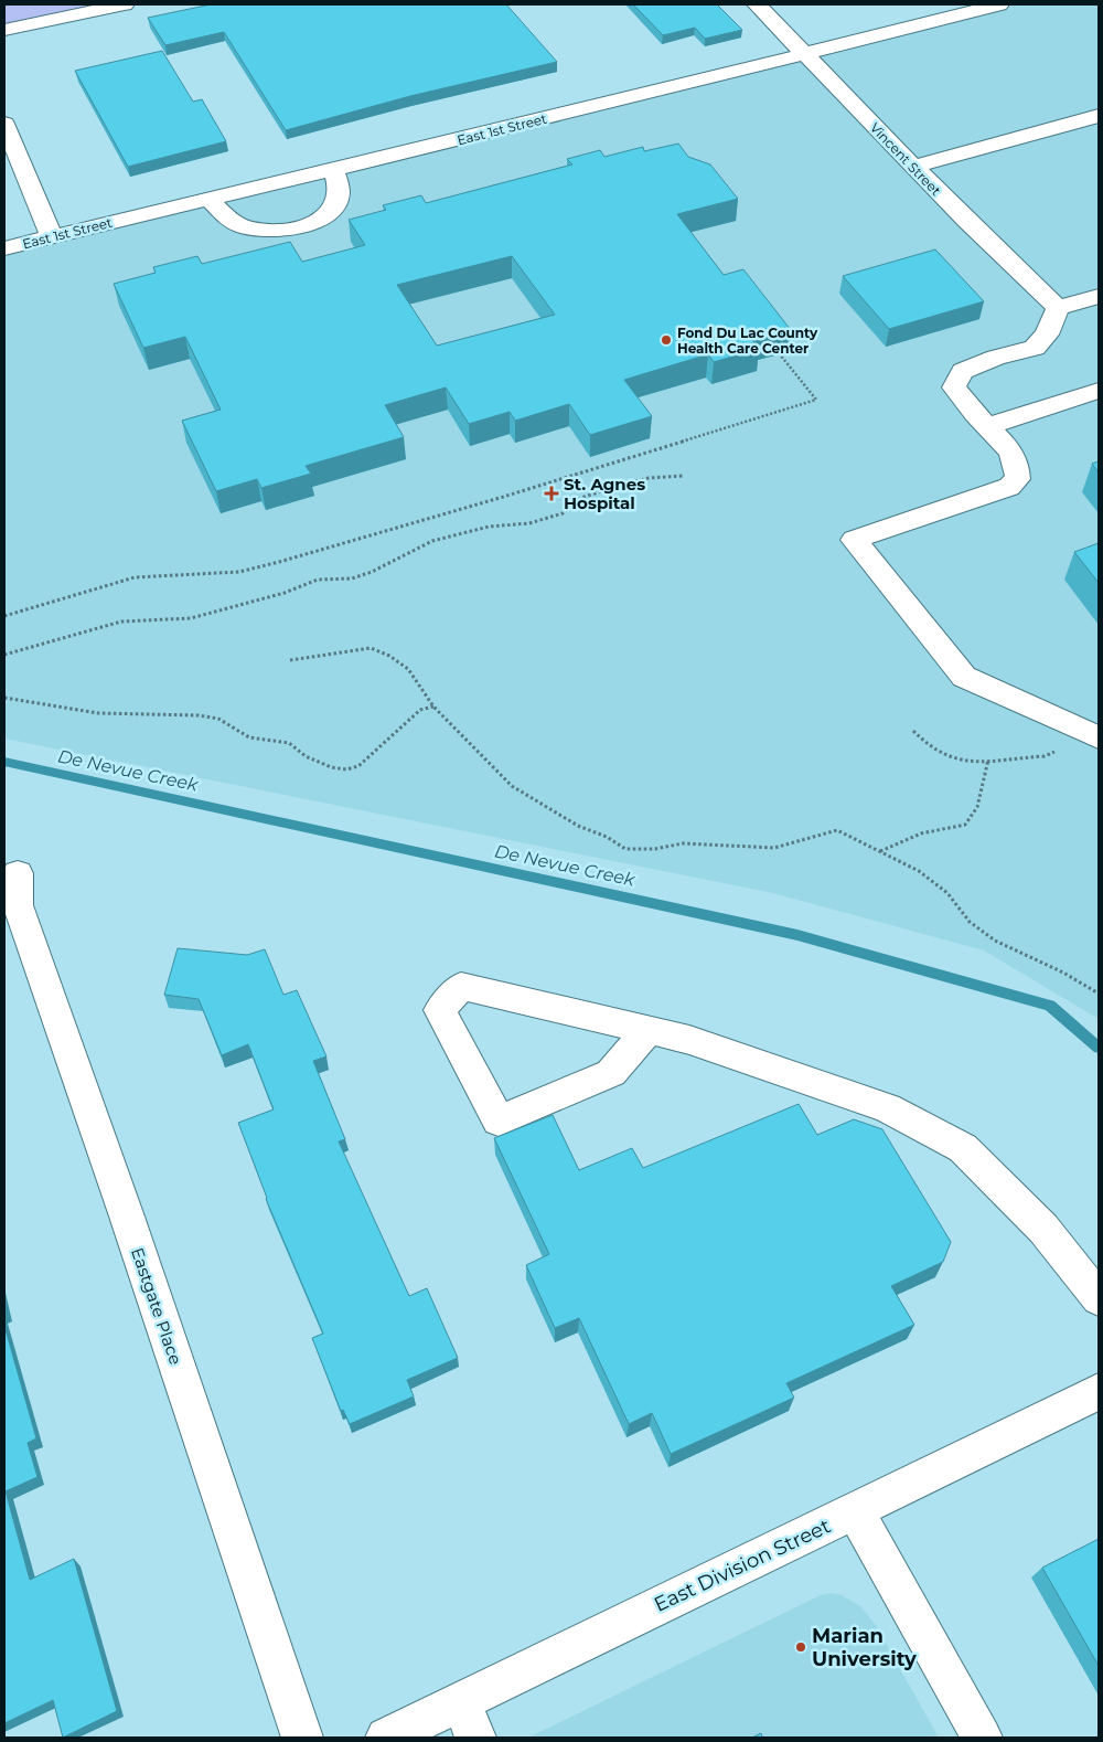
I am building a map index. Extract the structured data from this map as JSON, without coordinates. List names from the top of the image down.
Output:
{
  "streets": {
    "street": [
      "East 1st Street",
      "Vincent Street",
      "Eastgate Place",
      "East Division Street"
    ]
  },
  "crossings": [
    ["East 1st Street", "Vincent Street"]
  ],
  "water": ["De Nevue Creek"],
  "places": {
    "other": ["Fond Du Lac County Health Care Center", "Marian University"],
    "health": ["St. Agnes Hospital"]
  }
}
